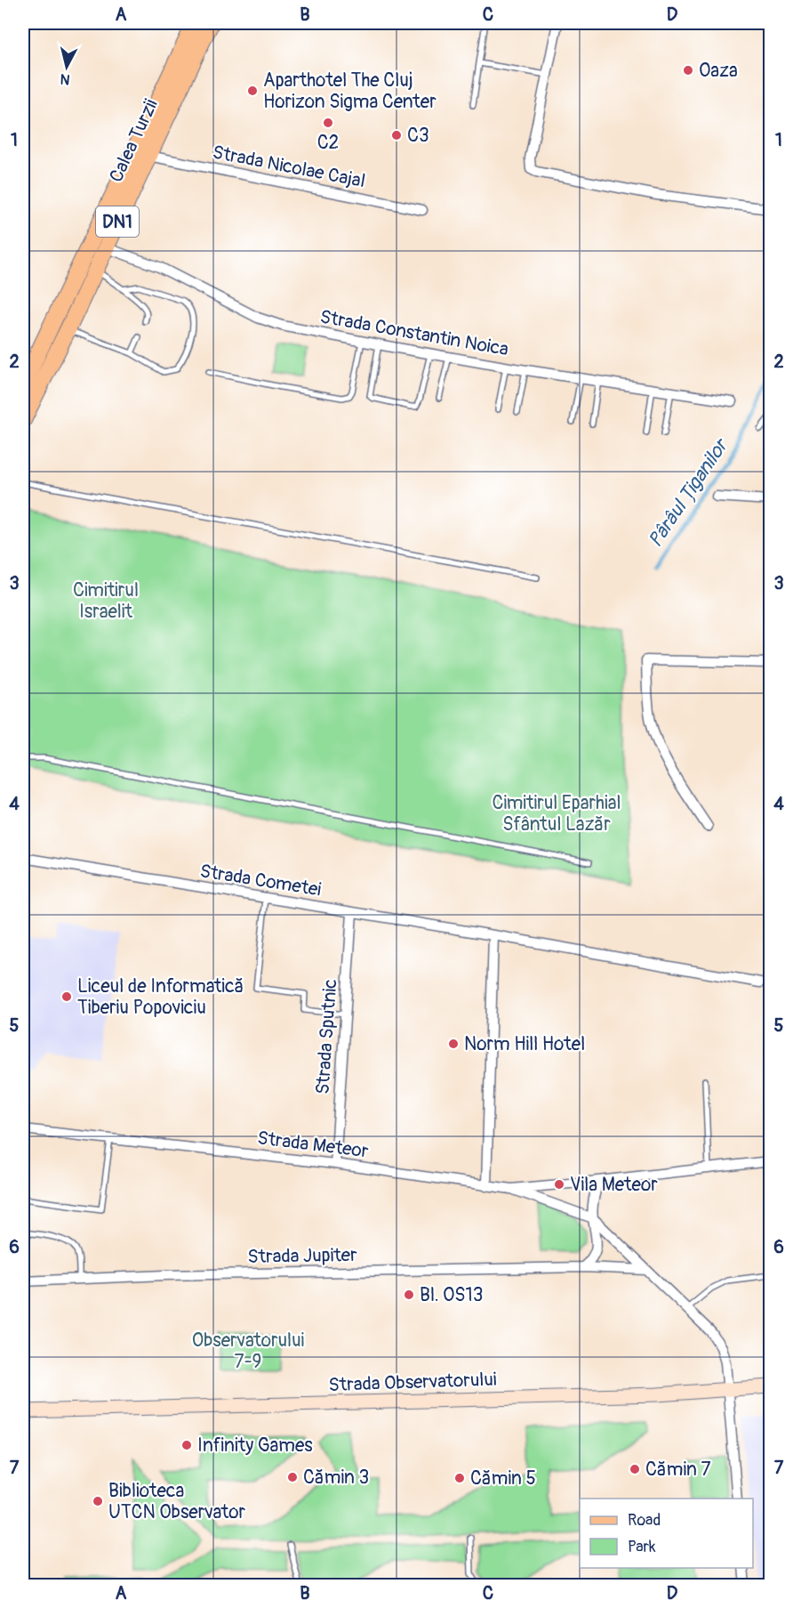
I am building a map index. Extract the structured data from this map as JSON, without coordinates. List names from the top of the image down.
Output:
{
  "streets": {
    "main road": ["Calea Turzii", "DN1", "Strada Observatorului"],
    "street": [
      "Strada Nicolae Cajal",
      "Strada Constantin Noica",
      "Strada Cometei",
      "Strada Sputnic",
      "Strada Meteor",
      "Strada Jupiter"
    ]
  },
  "crossings": [
    ["Calea Turzii", "Strada Nicolae Cajal"],
    ["Calea Turzii", "Strada Constantin Noica"],
    ["Strada Cometei", "Strada Sputnic"],
    ["Strada Sputnic", "Strada Meteor"]
  ],
  "water": ["Pârâul Țiganilor"],
  "parks": ["Cimitirul Israelit", "Cimitirul Eparhial Sfântul Lazăr", "Observatorului 7-9"],
  "places": [
    "Oaza",
    "Aparthotel The Cluj Horizon Sigma Center",
    "C2",
    "C3",
    "Liceul de Informatică Tiberiu Popoviciu",
    "Norm Hill Hotel",
    "Vila Meteor",
    "Bl. OS13",
    "Infinity Games",
    "Cămin 7",
    "Cămin 3",
    "Cămin 5",
    "Biblioteca UTCN Observator"
  ],
  "legend": ["Road", "Park"],
  "north": "bottom",
  "grid": {
    "columns": [
      "A",
      "B",
      "C",
      "D"
    ],
    "rows": [
      "1",
      "2",
      "3",
      "4",
      "5",
      "6",
      "7"
    ]
  }
}
